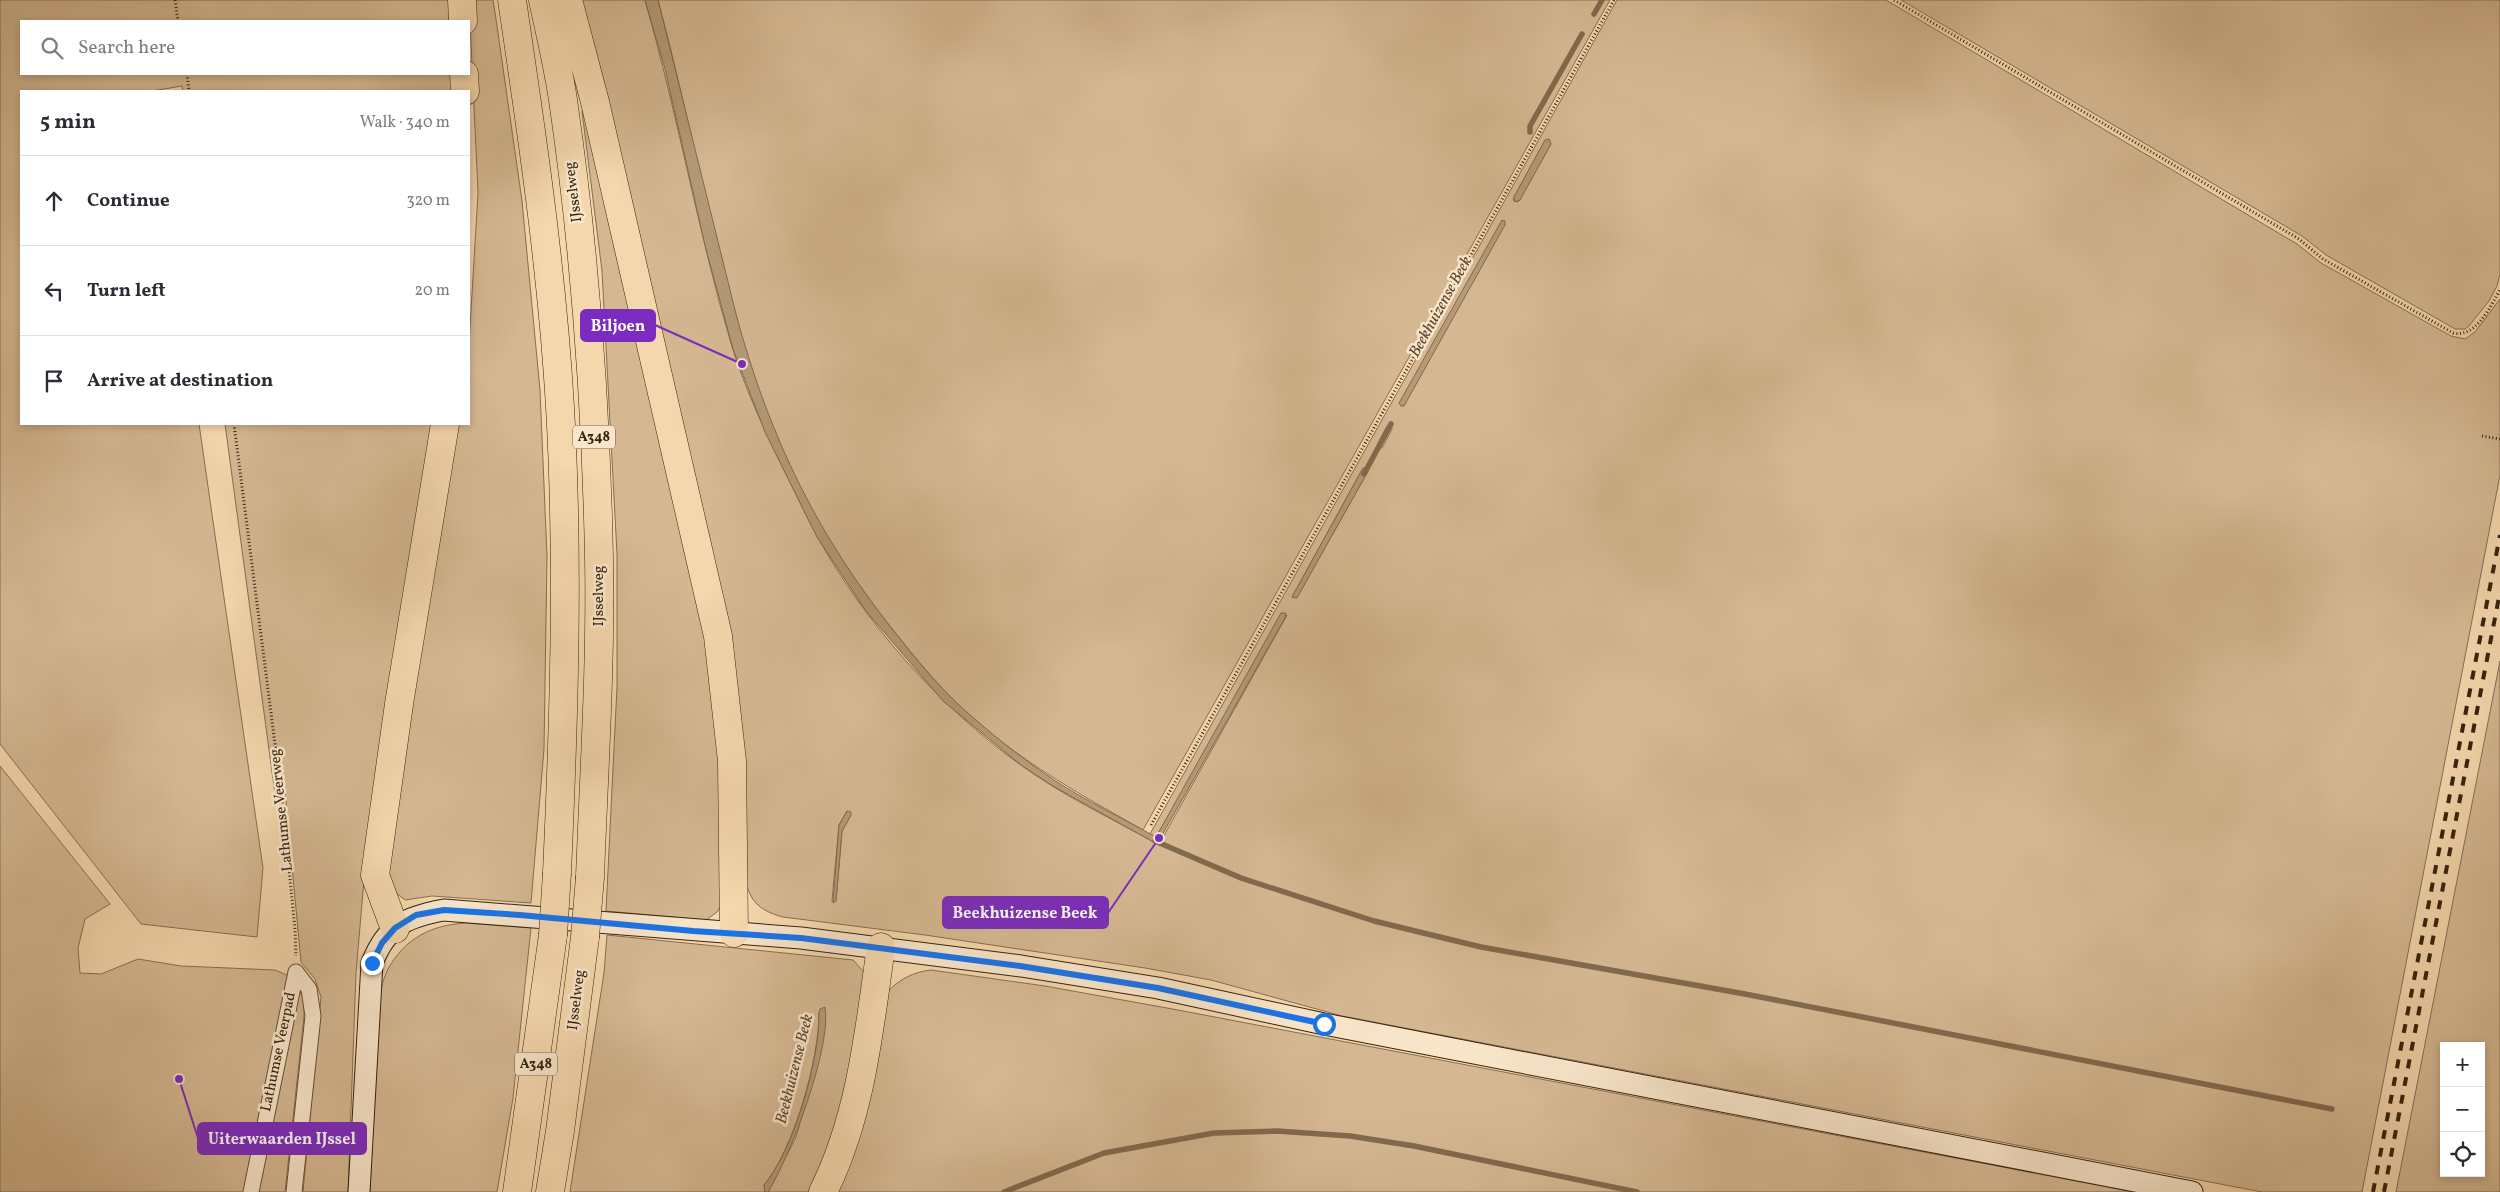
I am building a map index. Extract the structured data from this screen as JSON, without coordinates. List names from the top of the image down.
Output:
{
  "streets": {
    "highway": ["IJsselweg", "A348"],
    "street": ["Lathumse Veerpad"],
    "path": ["Lathumse Veerweg"]
  },
  "crossings": [
    ["Lathumse Veerweg", "Lathumse Veerpad"]
  ],
  "water": ["Beekhuizense Beek"],
  "places": ["Biljoen", "Beekhuizense Beek", "Uiterwaarden IJssel"],
  "page": {
    "search": "Search here",
    "heading": ["5 min", "Walk · 340 m"],
    "list": [
      ["Continue", "320 m"],
      ["Turn left", "20 m"],
      "Arrive at destination"
    ],
    "map_buttons": ["+", "−"]
  }
}
